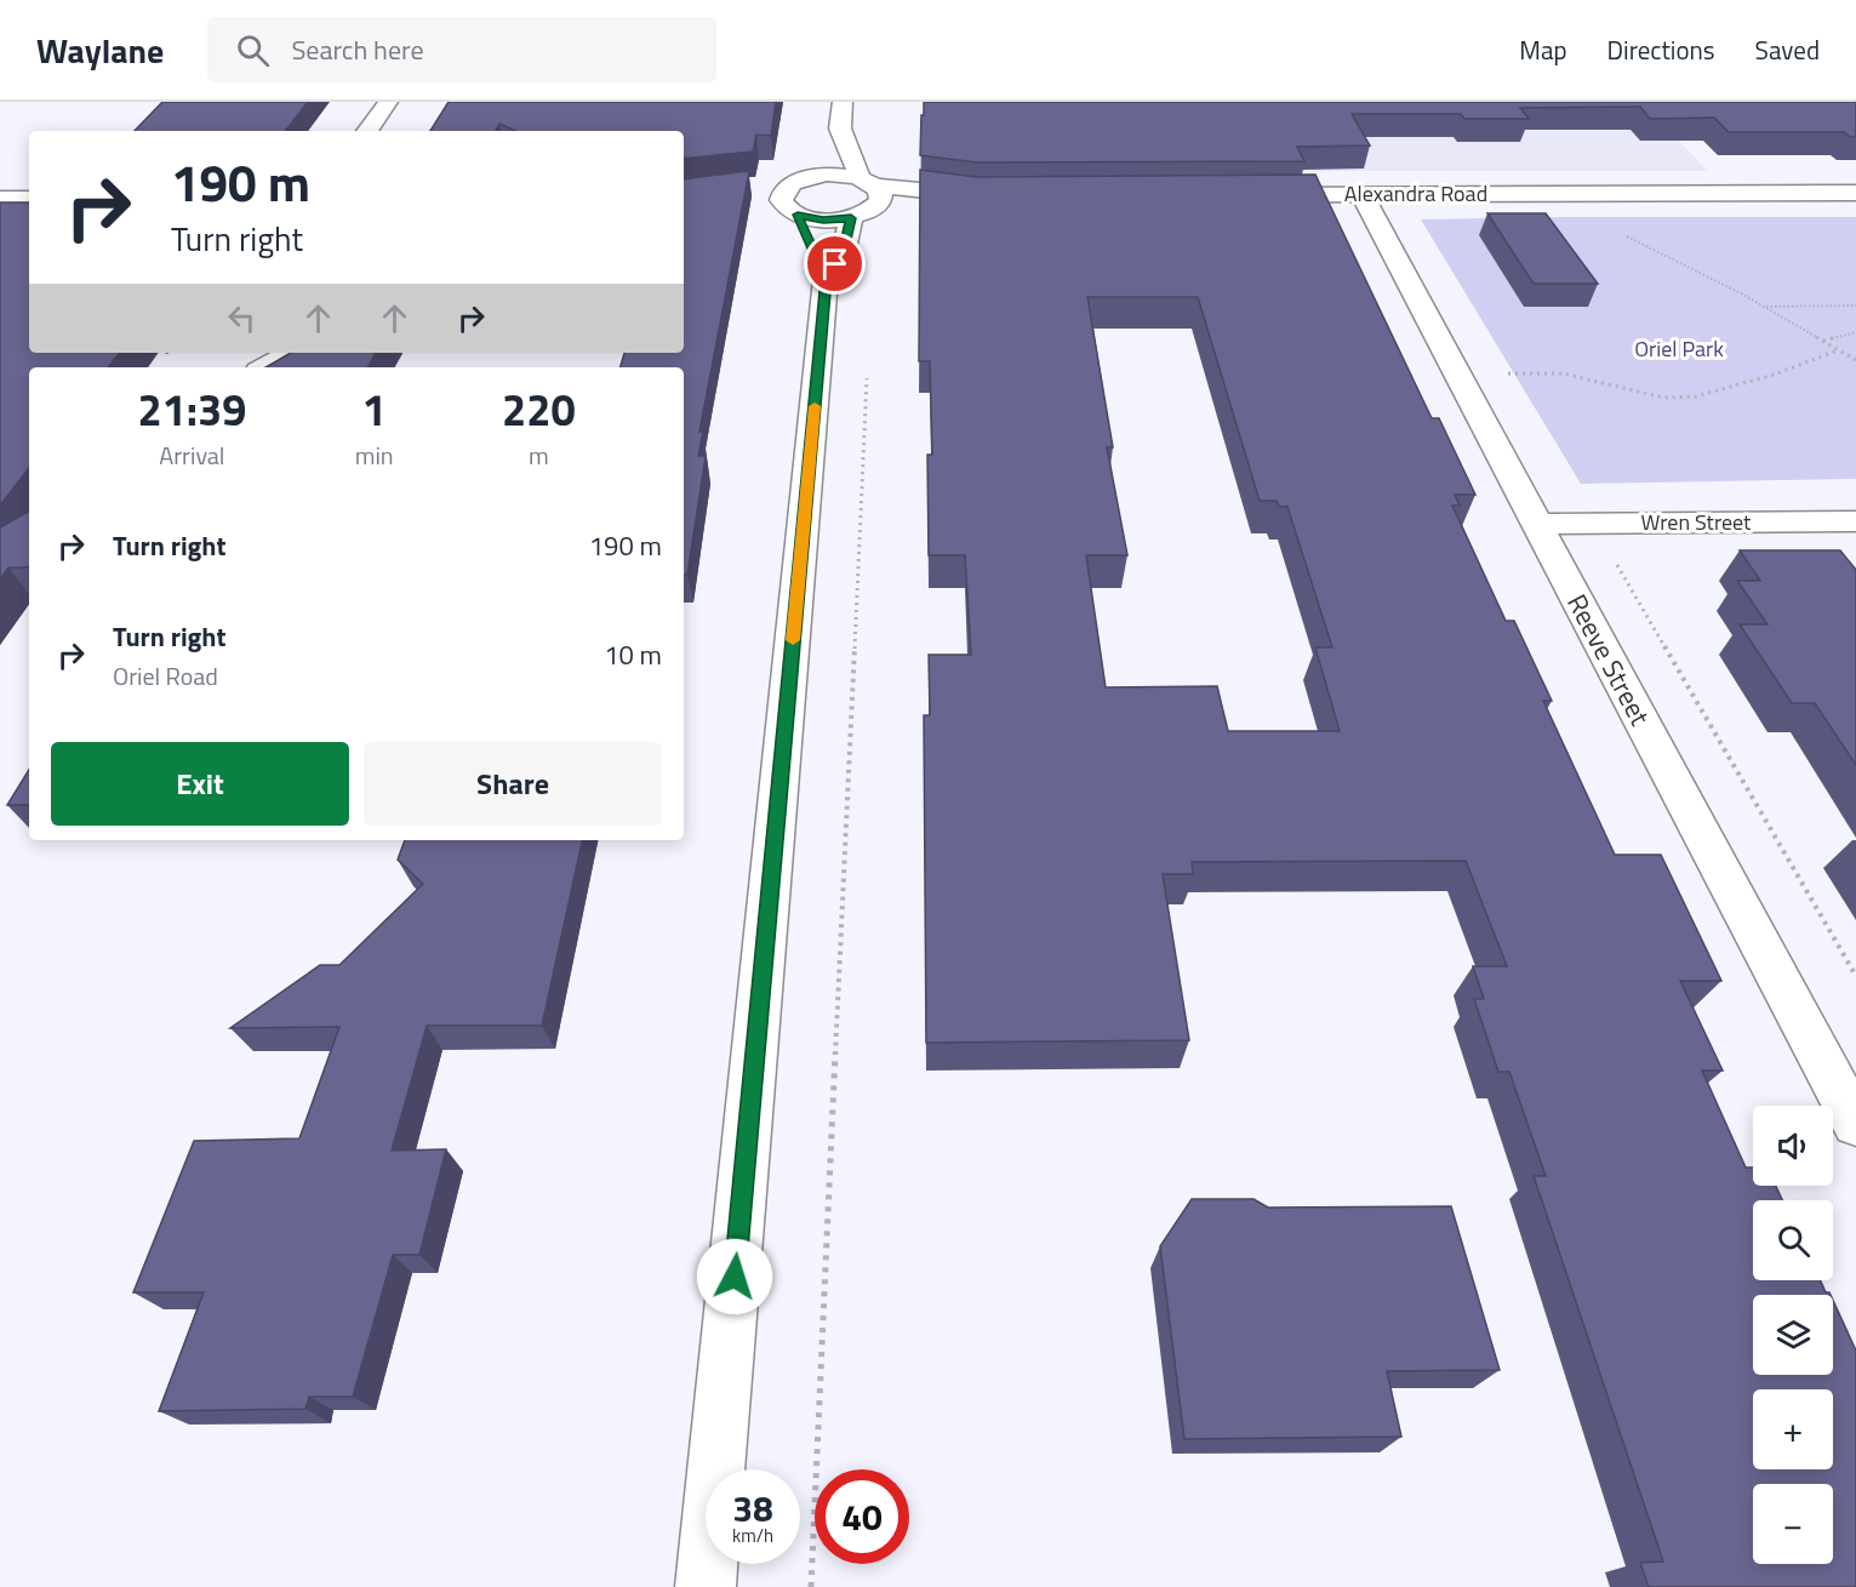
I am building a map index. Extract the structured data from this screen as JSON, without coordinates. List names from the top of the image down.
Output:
{
  "streets": {
    "street": ["Alexandra Road", "Wren Street", "Reeve Street"]
  },
  "crossings": [
    ["Alexandra Road", "Reeve Street"],
    ["Wren Street", "Reeve Street"]
  ],
  "parks": ["Oriel Park"],
  "page": {
    "header": "Waylane",
    "search": "Search here",
    "nav": ["Map", "Directions", "Saved"],
    "turn": ["190 m", "Turn right"],
    "eta": [
      "21:39",
      "Arrival",
      "1",
      "min",
      "220",
      "m"
    ],
    "list": [
      {
        "name": "Turn right",
        "value": "190 m"
      },
      {
        "name": "Turn right",
        "note": "Oriel Road",
        "value": "10 m"
      }
    ],
    "buttons": ["Exit", "Share"],
    "map_buttons": ["+", "−"],
    "speed": "38 km/h",
    "limit": "40"
  }
}
